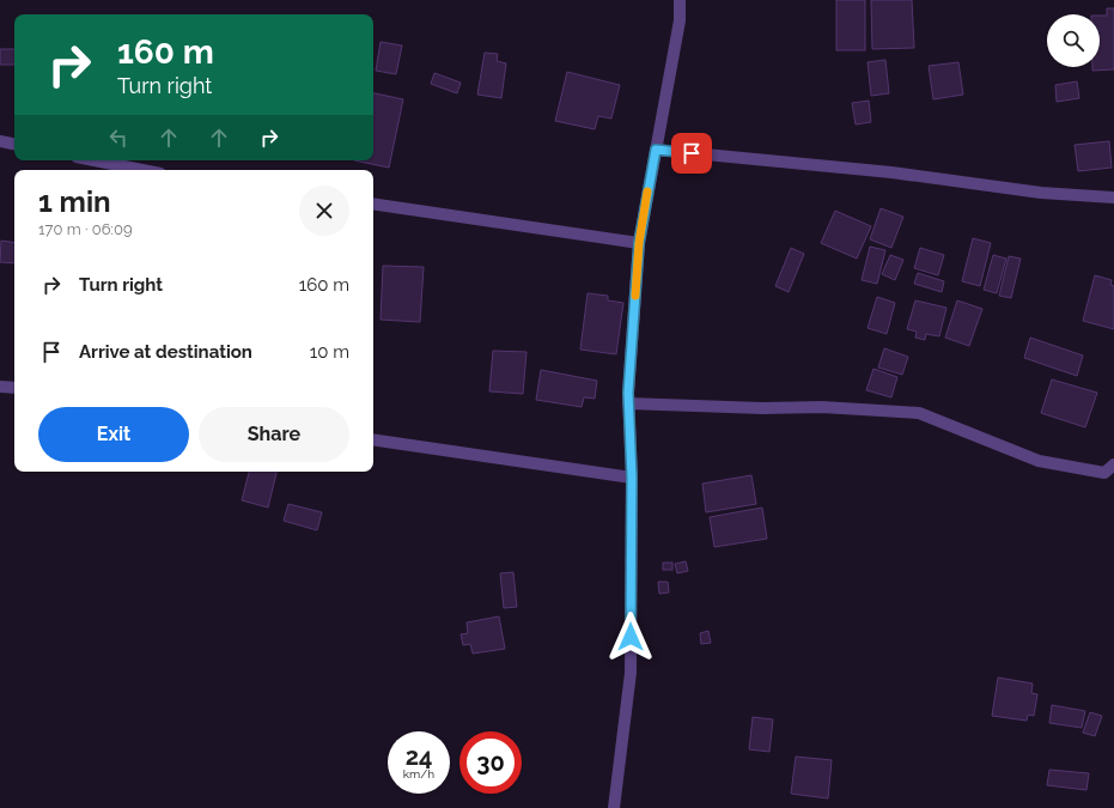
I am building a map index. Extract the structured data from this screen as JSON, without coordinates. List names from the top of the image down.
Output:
{
  "page": {
    "turn": ["160 m", "Turn right"],
    "heading": ["1 min", "170 m · 06:09"],
    "list": [
      {
        "name": "Turn right",
        "value": "160 m"
      },
      {
        "name": "Arrive at destination",
        "value": "10 m"
      }
    ],
    "buttons": ["Exit", "Share"],
    "speed": "24 km/h",
    "limit": "30"
  }
}
